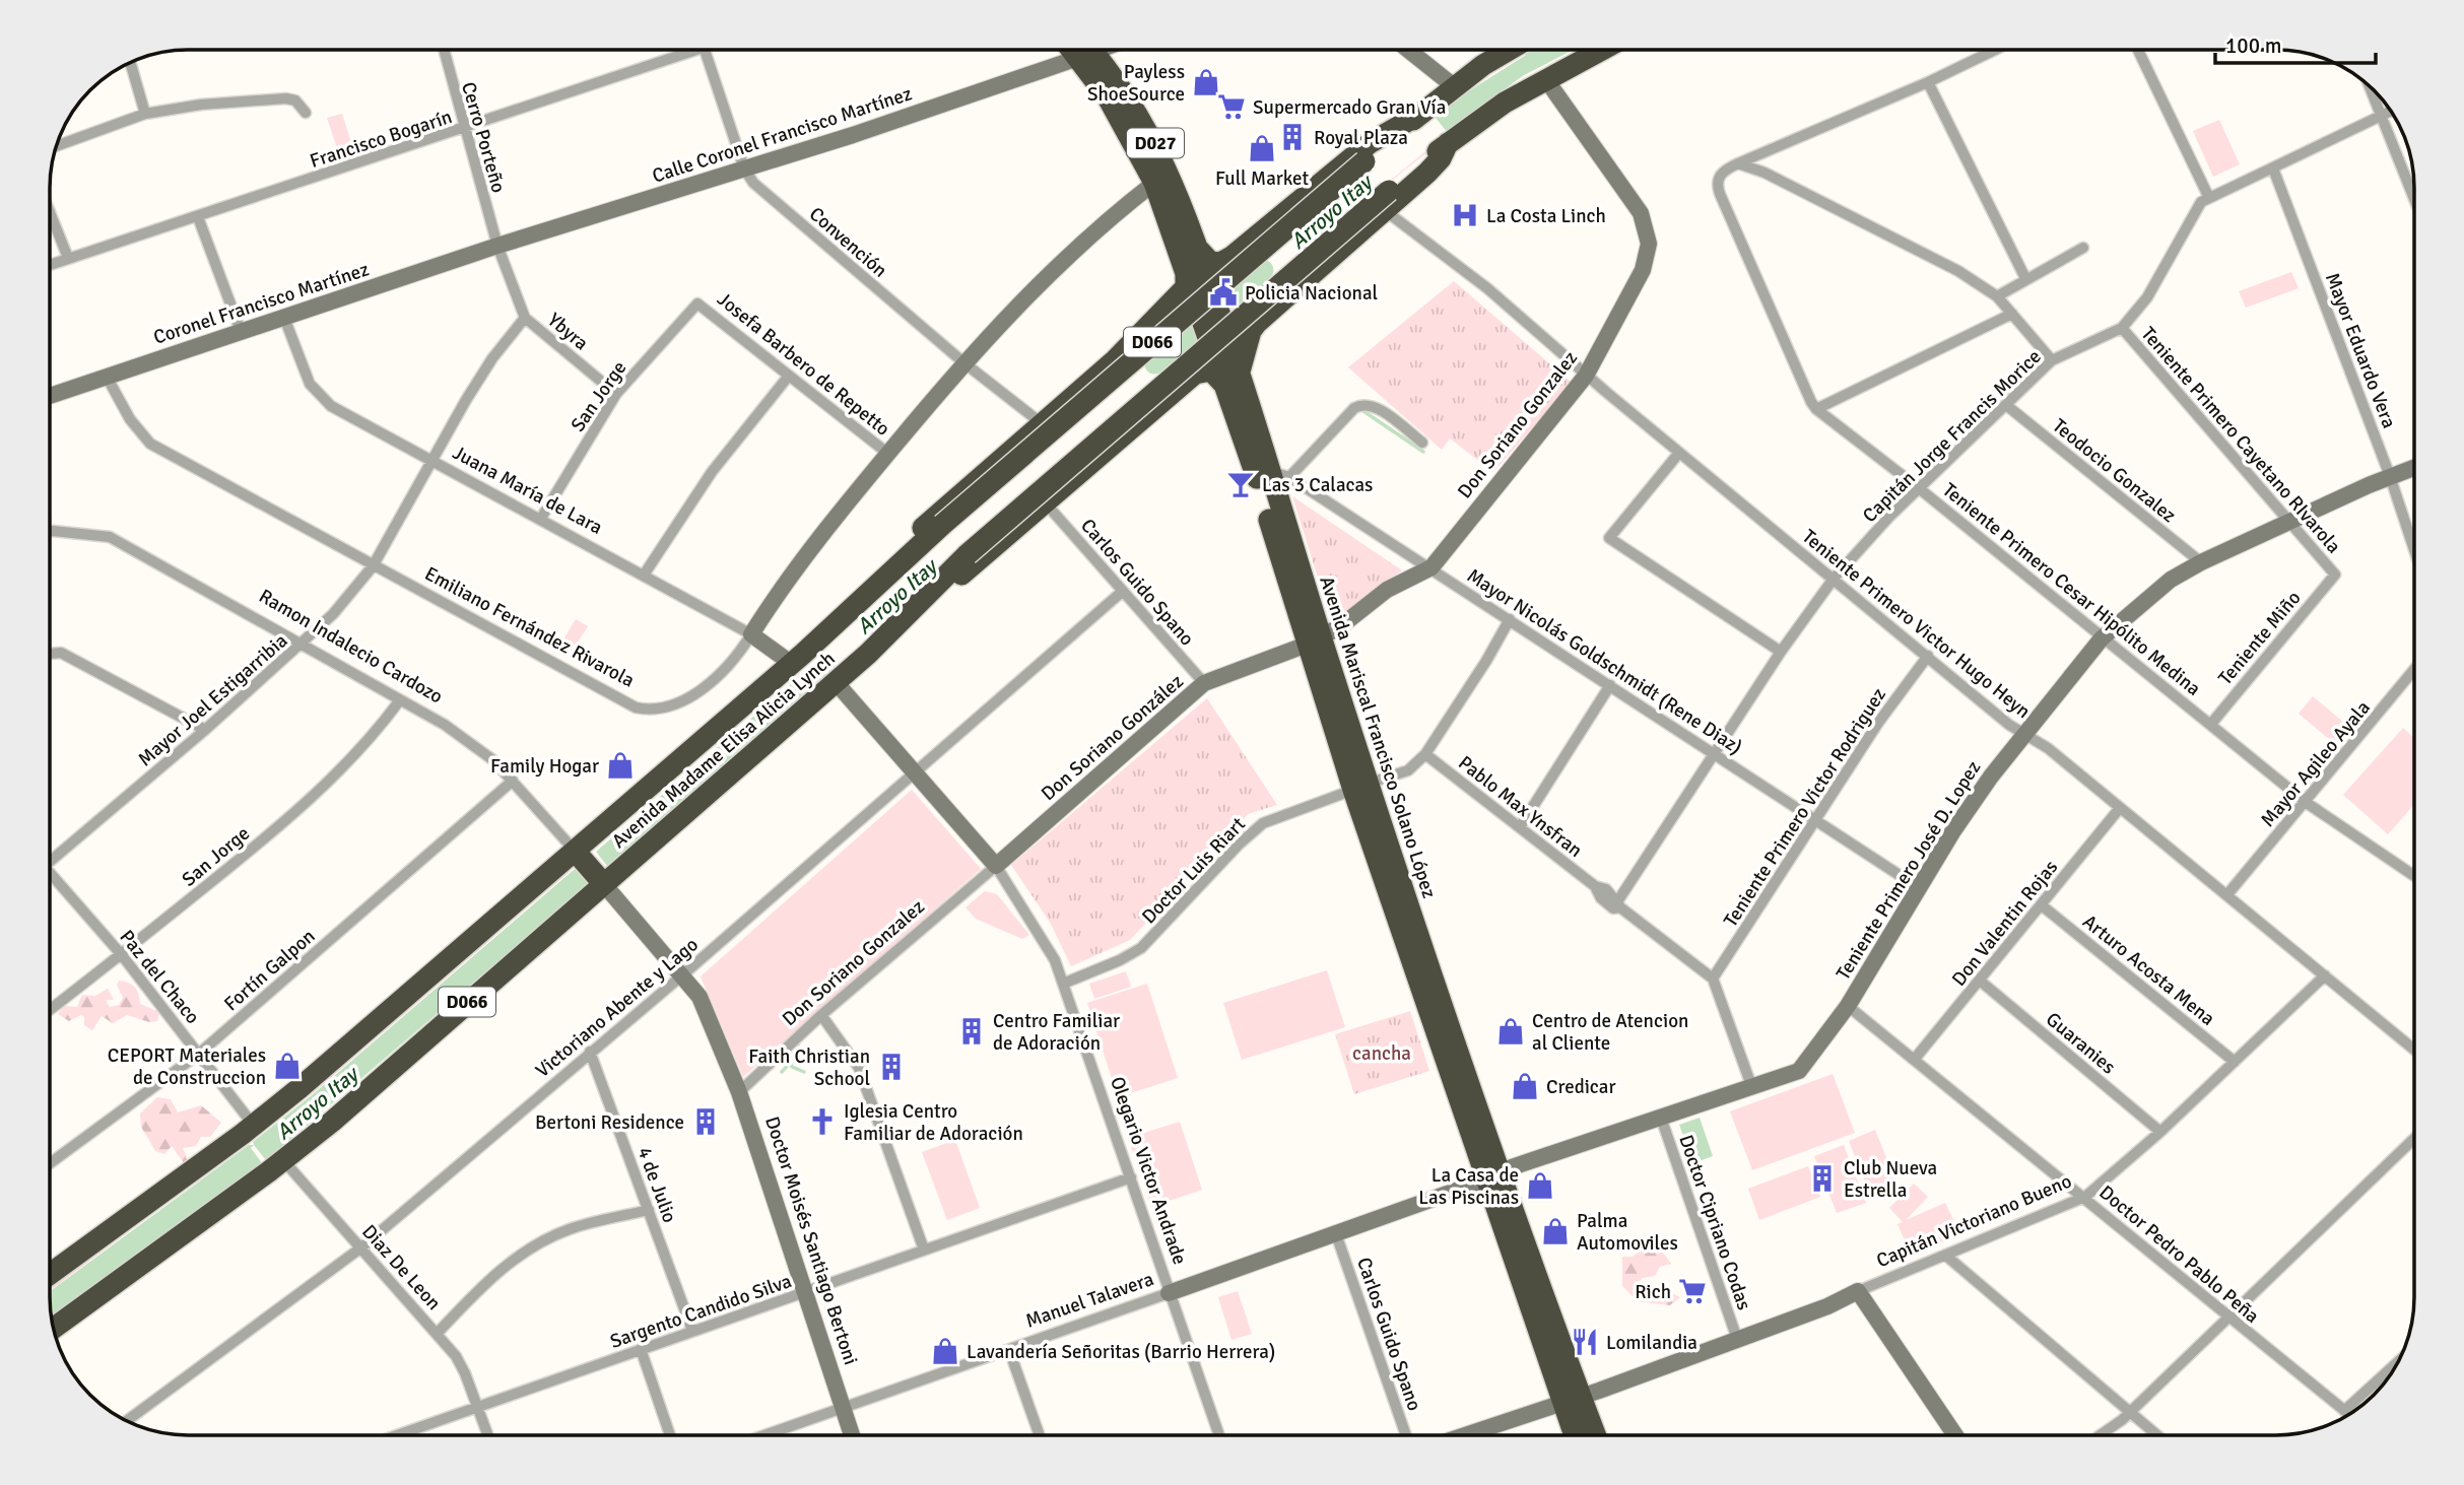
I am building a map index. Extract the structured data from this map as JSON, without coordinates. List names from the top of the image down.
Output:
{
  "streets": {
    "highway": [
      "D027",
      "D066",
      "Ramon Indalecio Cardozo",
      "Avenida Mariscal Francisco Solano López",
      "Avenida Madame Elisa Alicia Lynch"
    ],
    "street": [
      "Calle Coronel Francisco Martínez",
      "Cerro Porteño",
      "Francisco Bogarín",
      "Convención",
      "Coronel Francisco Martínez",
      "Ybyra",
      "Mayor Eduardo Vera",
      "Josefa Barbero de Repetto",
      "San Jorge",
      "Don Soriano Gonzalez",
      "Capitán Jorge Francis Morice",
      "Teniente Primero Cayetano RIvarola",
      "Teodocio Gonzalez",
      "Juana María de Lara",
      "Carlos Guido Spano",
      "Teniente Primero Cesar Hipólito Medina",
      "Teniente Primero Victor Hugo Heyn",
      "Emiliano Fernández Rivarola",
      "Teniente Miño",
      "Mayor Nicolás Goldschmidt (Rene Diaz)",
      "Mayor Joel Estigarribia",
      "Don Soriano González",
      "Mayor Agileo Ayala",
      "Pablo Max Ynsfran",
      "Teniente Primero Victor Rodriguez",
      "Doctor Luis Riart",
      "Teniente Primero José D. Lopez",
      "Don Valentin Rojas",
      "Fortín Galpon",
      "Arturo Acosta Mena",
      "Paz del Chaco",
      "Victoriano Abente y Lago",
      "Guaranies",
      "Olegario Victor Andrade",
      "4 de Julio",
      "Capitán Victoriano Bueno",
      "Doctor Cipriano Codas",
      "Doctor Moisés Santiago Bertoni",
      "Doctor Pedro Pablo Peña",
      "Diaz De Leon",
      "Manuel Talavera",
      "Sargento Candido Silva"
    ]
  },
  "crossings": [
    ["Calle Coronel Francisco Martínez", "Cerro Porteño"],
    ["Calle Coronel Francisco Martínez", "Convención"],
    ["Calle Coronel Francisco Martínez", "Coronel Francisco Martínez"],
    ["Calle Coronel Francisco Martínez", "Ybyra"],
    ["Cerro Porteño", "Francisco Bogarín"],
    ["Cerro Porteño", "Coronel Francisco Martínez"],
    ["Cerro Porteño", "Ybyra"],
    ["Convención", "Emiliano Fernández Rivarola"],
    ["Coronel Francisco Martínez", "Ybyra"],
    ["Coronel Francisco Martínez", "Juana María de Lara"],
    ["Coronel Francisco Martínez", "Emiliano Fernández Rivarola"],
    ["Ybyra", "San Jorge"],
    ["Ybyra", "Mayor Joel Estigarribia"],
    ["Mayor Eduardo Vera", "Capitán Jorge Francis Morice"],
    ["Mayor Eduardo Vera", "Teniente Primero José D. Lopez"],
    ["Josefa Barbero de Repetto", "San Jorge"],
    ["Josefa Barbero de Repetto", "Emiliano Fernández Rivarola"],
    ["San Jorge", "Juana María de Lara"],
    ["San Jorge", "Ramon Indalecio Cardozo"],
    ["San Jorge", "Paz del Chaco"],
    ["Don Soriano Gonzalez", "Teniente Primero Victor Hugo Heyn"],
    ["Don Soriano Gonzalez", "Mayor Nicolás Goldschmidt (Rene Diaz)"],
    ["Don Soriano Gonzalez", "Don Soriano González"],
    ["Don Soriano Gonzalez", "Avenida Mariscal Francisco Solano López"],
    ["Don Soriano Gonzalez", "Avenida Madame Elisa Alicia Lynch"],
    ["Don Soriano Gonzalez", "Olegario Victor Andrade"],
    ["Don Soriano Gonzalez", "Doctor Moisés Santiago Bertoni"],
    ["Capitán Jorge Francis Morice", "Teniente Primero Cayetano RIvarola"],
    ["Capitán Jorge Francis Morice", "Teodocio Gonzalez"],
    ["Capitán Jorge Francis Morice", "Teniente Primero Cesar Hipólito Medina"],
    ["Capitán Jorge Francis Morice", "Teniente Primero Victor Hugo Heyn"],
    ["Capitán Jorge Francis Morice", "Mayor Nicolás Goldschmidt (Rene Diaz)"],
    ["Capitán Jorge Francis Morice", "Pablo Max Ynsfran"],
    ["Teniente Primero Cayetano RIvarola", "Teniente Miño"],
    ["Teniente Primero Cayetano RIvarola", "Teniente Primero José D. Lopez"],
    ["Teodocio Gonzalez", "Teniente Primero José D. Lopez"],
    ["Juana María de Lara", "Emiliano Fernández Rivarola"],
    ["Juana María de Lara", "Mayor Joel Estigarribia"],
    ["Juana María de Lara", "Avenida Madame Elisa Alicia Lynch"],
    ["Carlos Guido Spano", "Don Soriano González"],
    ["Carlos Guido Spano", "Victoriano Abente y Lago"],
    ["Carlos Guido Spano", "Manuel Talavera"],
    ["Teniente Primero Cesar Hipólito Medina", "Teniente Miño"],
    ["Teniente Primero Cesar Hipólito Medina", "Mayor Agileo Ayala"],
    ["Teniente Primero Cesar Hipólito Medina", "Teniente Primero José D. Lopez"],
    ["Teniente Primero Victor Hugo Heyn", "Avenida Madame Elisa Alicia Lynch"],
    ["Teniente Primero Victor Hugo Heyn", "Mayor Agileo Ayala"],
    ["Teniente Primero Victor Hugo Heyn", "Teniente Primero Victor Rodriguez"],
    ["Teniente Primero Victor Hugo Heyn", "Teniente Primero José D. Lopez"],
    ["Teniente Primero Victor Hugo Heyn", "Don Valentin Rojas"],
    ["Teniente Primero Victor Hugo Heyn", "Capitán Victoriano Bueno"],
    ["Emiliano Fernández Rivarola", "Mayor Joel Estigarribia"],
    ["Emiliano Fernández Rivarola", "Avenida Mariscal Francisco Solano López"],
    ["Ramon Indalecio Cardozo", "Mayor Joel Estigarribia"],
    ["Ramon Indalecio Cardozo", "Avenida Madame Elisa Alicia Lynch"],
    ["Ramon Indalecio Cardozo", "Fortín Galpon"],
    ["Ramon Indalecio Cardozo", "Doctor Moisés Santiago Bertoni"],
    ["Mayor Nicolás Goldschmidt (Rene Diaz)", "Avenida Mariscal Francisco Solano López"],
    ["Mayor Nicolás Goldschmidt (Rene Diaz)", "Teniente Primero Victor Rodriguez"],
    ["Mayor Nicolás Goldschmidt (Rene Diaz)", "Teniente Primero José D. Lopez"],
    ["Don Soriano González", "Avenida Mariscal Francisco Solano López"],
    ["Don Soriano González", "Olegario Victor Andrade"],
    ["Avenida Mariscal Francisco Solano López", "Doctor Luis Riart"],
    ["Avenida Mariscal Francisco Solano López", "Teniente Primero José D. Lopez"],
    ["Avenida Mariscal Francisco Solano López", "Capitán Victoriano Bueno"],
    ["Avenida Mariscal Francisco Solano López", "Manuel Talavera"],
    ["Avenida Madame Elisa Alicia Lynch", "Paz del Chaco"],
    ["Avenida Madame Elisa Alicia Lynch", "Olegario Victor Andrade"],
    ["Avenida Madame Elisa Alicia Lynch", "Doctor Moisés Santiago Bertoni"],
    ["Avenida Madame Elisa Alicia Lynch", "Diaz De Leon"],
    ["Pablo Max Ynsfran", "Doctor Luis Riart"],
    ["Doctor Luis Riart", "Olegario Victor Andrade"],
    ["Teniente Primero José D. Lopez", "Doctor Cipriano Codas"],
    ["Teniente Primero José D. Lopez", "Doctor Pedro Pablo Peña"],
    ["Teniente Primero José D. Lopez", "Manuel Talavera"],
    ["Don Valentin Rojas", "Arturo Acosta Mena"],
    ["Don Valentin Rojas", "Guaranies"],
    ["Don Valentin Rojas", "Doctor Pedro Pablo Peña"],
    ["Fortín Galpon", "Paz del Chaco"],
    ["Arturo Acosta Mena", "Capitán Victoriano Bueno"],
    ["Victoriano Abente y Lago", "Olegario Victor Andrade"],
    ["Victoriano Abente y Lago", "4 de Julio"],
    ["Victoriano Abente y Lago", "Doctor Moisés Santiago Bertoni"],
    ["Victoriano Abente y Lago", "Diaz De Leon"],
    ["Guaranies", "Capitán Victoriano Bueno"],
    ["Olegario Victor Andrade", "Manuel Talavera"],
    ["Olegario Victor Andrade", "Sargento Candido Silva"],
    ["4 de Julio", "Sargento Candido Silva"],
    ["Capitán Victoriano Bueno", "Doctor Cipriano Codas"],
    ["Capitán Victoriano Bueno", "Doctor Pedro Pablo Peña"],
    ["Doctor Moisés Santiago Bertoni", "Manuel Talavera"],
    ["Doctor Moisés Santiago Bertoni", "Sargento Candido Silva"],
    ["Diaz De Leon", "Sargento Candido Silva"]
  ],
  "water": ["Arroyo Itay"],
  "parks": ["cancha"],
  "places": {
    "shop": [
      "Payless ShoeSource",
      "Full Market",
      "Family Hogar",
      "Centro de Atencion al Cliente",
      "CEPORT Materiales de Construccion",
      "Credicar",
      "La Casa de Las Piscinas",
      "Palma Automoviles",
      "Lavandería Señoritas (Barrio Herrera)"
    ],
    "supermarket": ["Supermercado Gran Vía", "Rich"],
    "building": [
      "Royal Plaza",
      "Centro Familiar de Adoración",
      "Faith Christian School",
      "Bertoni Residence",
      "Club Nueva Estrella"
    ],
    "hospital": ["La Costa Linch"],
    "public building": ["Policia Nacional"],
    "bar": ["Las 3 Calacas"],
    "church": ["Iglesia Centro Familiar de Adoración"],
    "restaurant": ["Lomilandia"]
  },
  "scale_bar": "100 m"
}
